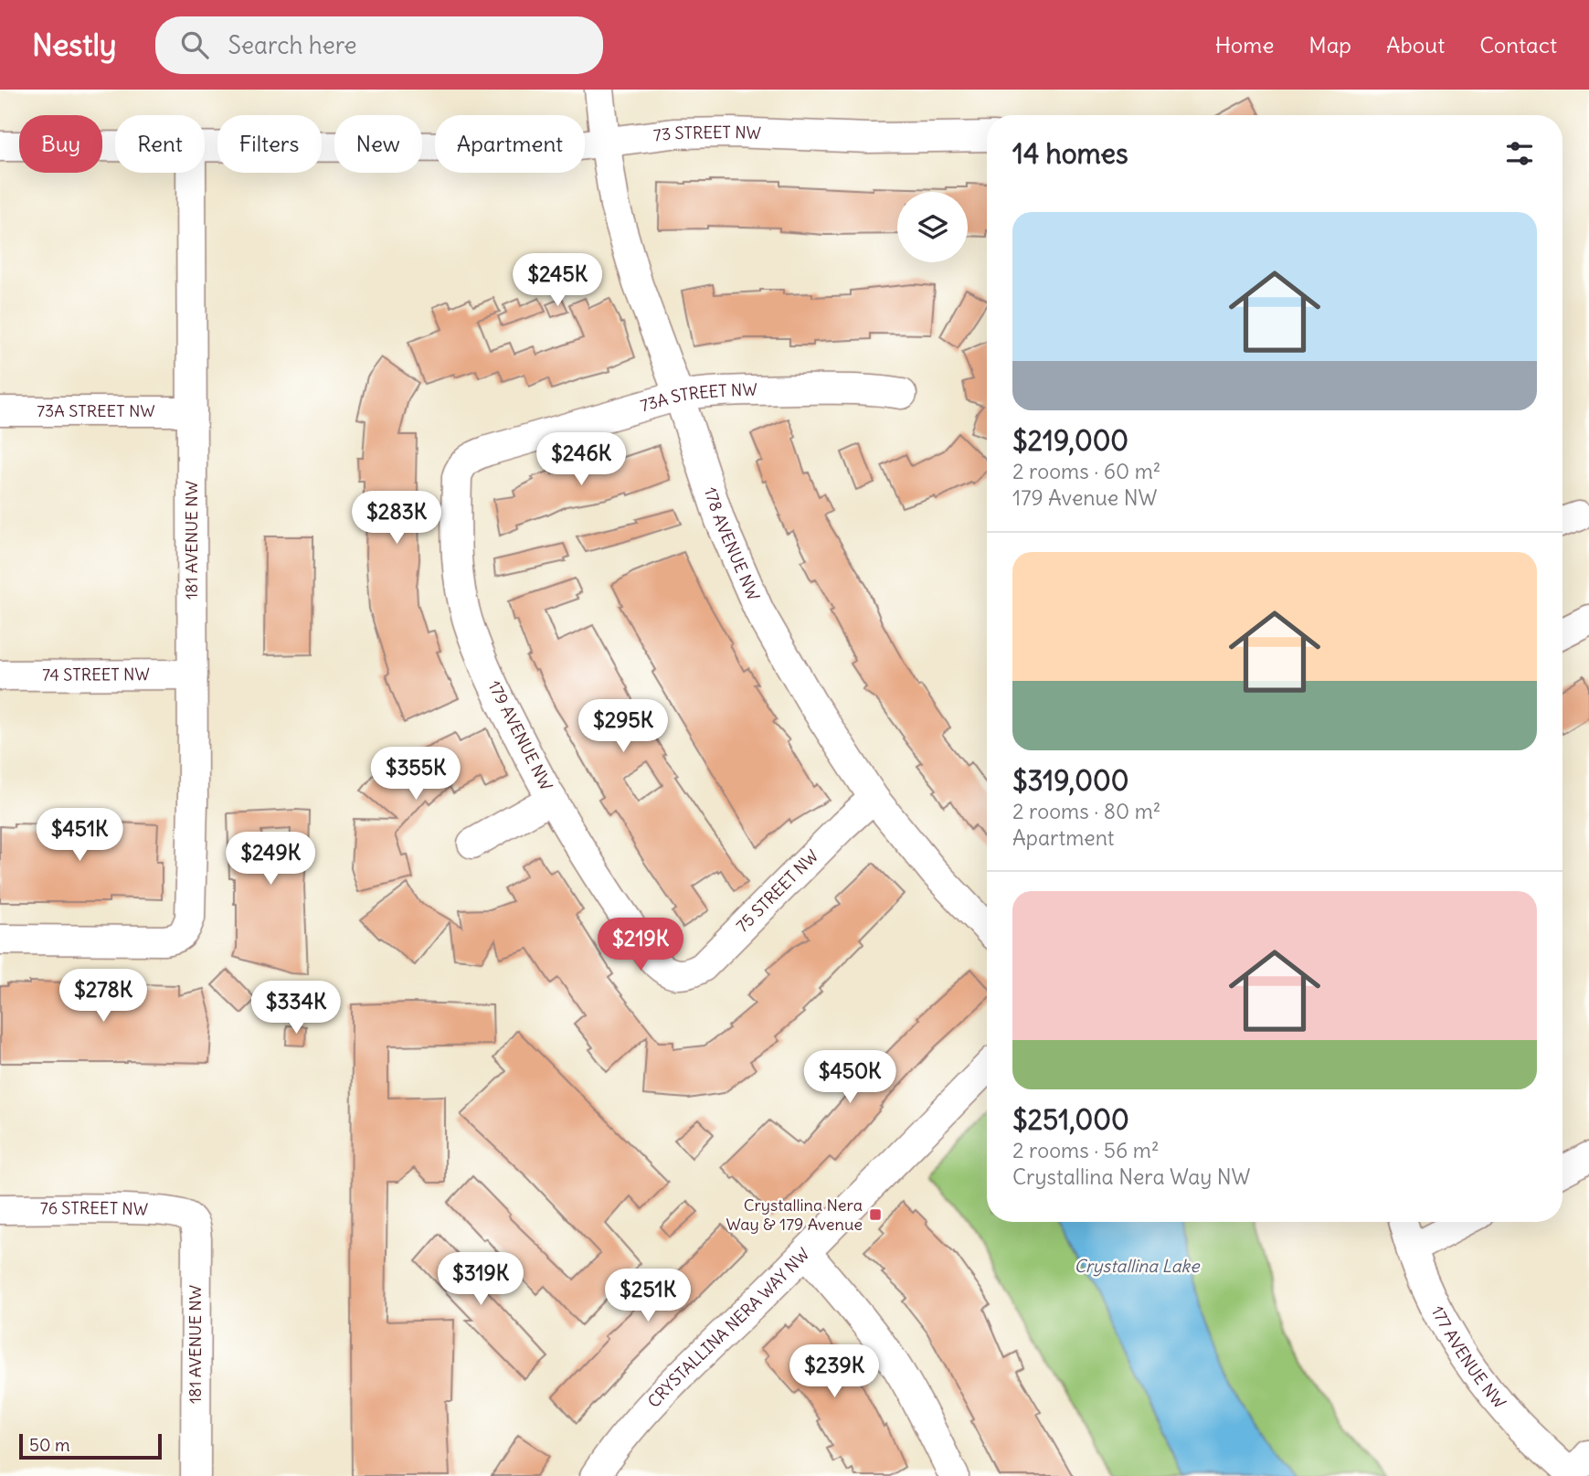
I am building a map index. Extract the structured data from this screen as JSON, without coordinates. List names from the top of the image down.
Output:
{
  "streets": {
    "street": [
      "73 STREET NW",
      "73A STREET NW",
      "181 AVENUE NW",
      "178 AVENUE NW",
      "74 STREET NW",
      "179 AVENUE NW",
      "75 STREET NW",
      "76 STREET NW",
      "CRYSTALLINA NERA WAY NW",
      "177 AVENUE NW"
    ]
  },
  "crossings": [
    ["73 STREET NW", "178 AVENUE NW"],
    ["73A STREET NW", "181 AVENUE NW"],
    ["73A STREET NW", "178 AVENUE NW"],
    ["73A STREET NW", "179 AVENUE NW"],
    ["181 AVENUE NW", "74 STREET NW"],
    ["181 AVENUE NW", "76 STREET NW"],
    ["178 AVENUE NW", "75 STREET NW"],
    ["179 AVENUE NW", "75 STREET NW"]
  ],
  "water": ["Crystallina Lake"],
  "places": {
    "transit": ["Crystallina Nera Way & 179 Avenue"]
  },
  "scale_bar": "50 m",
  "page": {
    "header": "Nestly",
    "search": "Search here",
    "nav": [
      "Home",
      "Map",
      "About",
      "Contact"
    ],
    "chip": [
      "Buy",
      "Rent",
      "Filters",
      "New",
      "Apartment"
    ],
    "heading": "14 homes",
    "list": [
      {
        "name": "$219,000",
        "note": "2 rooms · 60 m² · 179 Avenue NW"
      },
      {
        "name": "$319,000",
        "note": "2 rooms · 80 m² · Apartment"
      },
      {
        "name": "$251,000",
        "note": "2 rooms · 56 m² · Crystallina Nera Way NW"
      }
    ],
    "price": [
      "$245K",
      "$246K",
      "$283K",
      "$295K",
      "$355K",
      "$451K",
      "$249K",
      "$219K",
      "$278K",
      "$334K",
      "$450K",
      "$319K",
      "$251K",
      "$239K"
    ],
    "scale": "50 m"
  }
}
